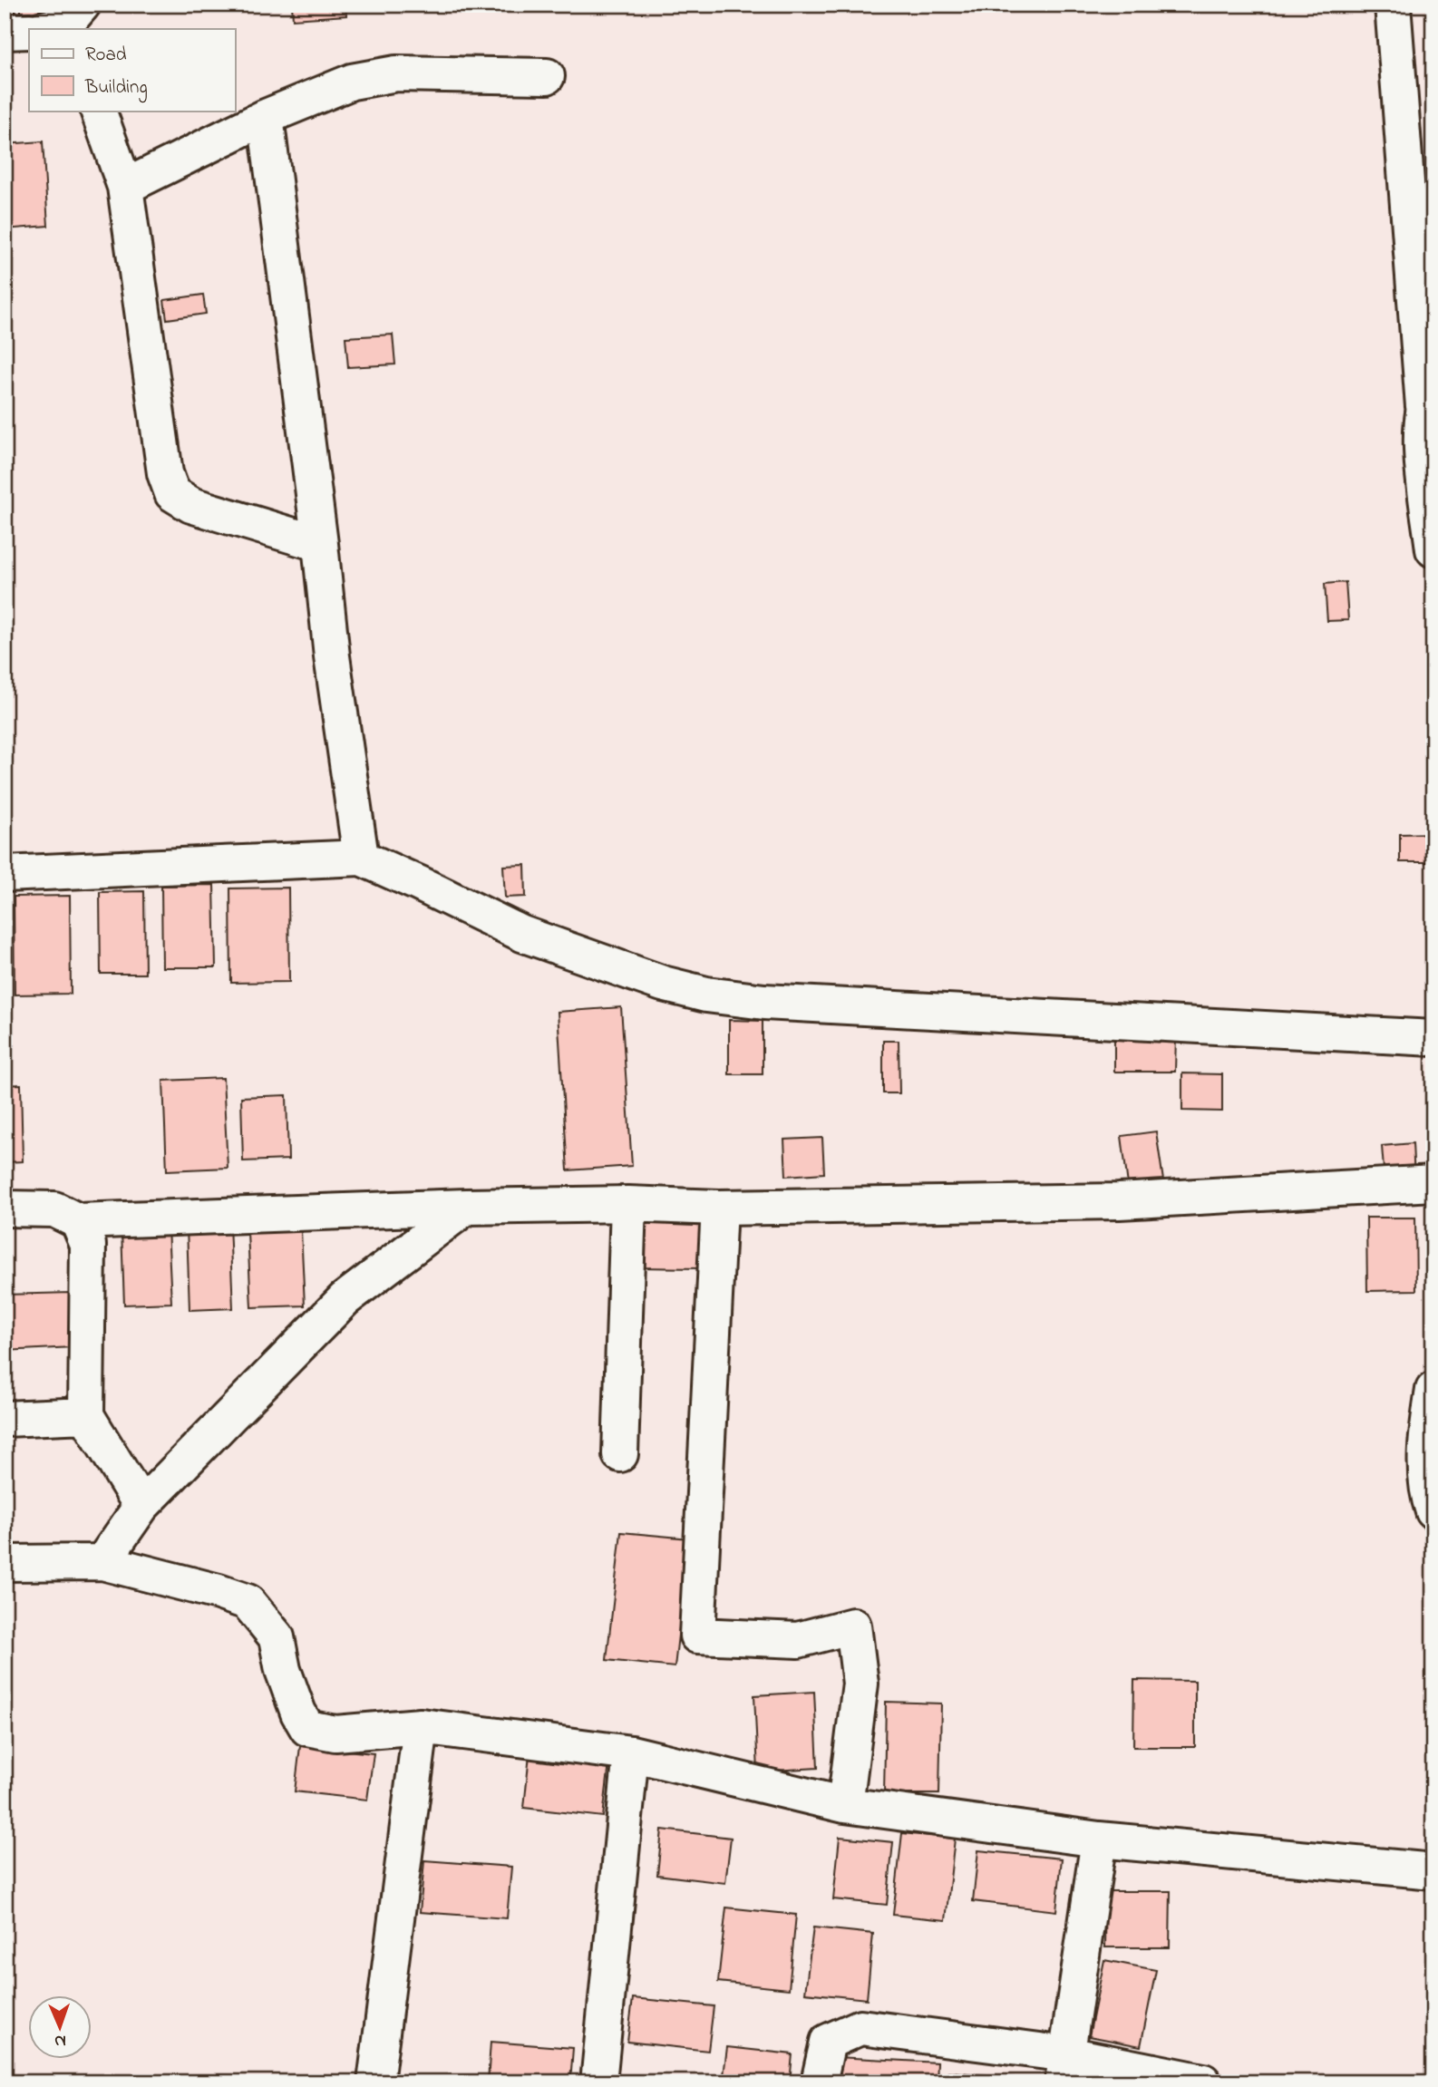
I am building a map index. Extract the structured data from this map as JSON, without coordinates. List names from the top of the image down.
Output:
{
  "legend": ["Road", "Building"],
  "north": "bottom"
}
